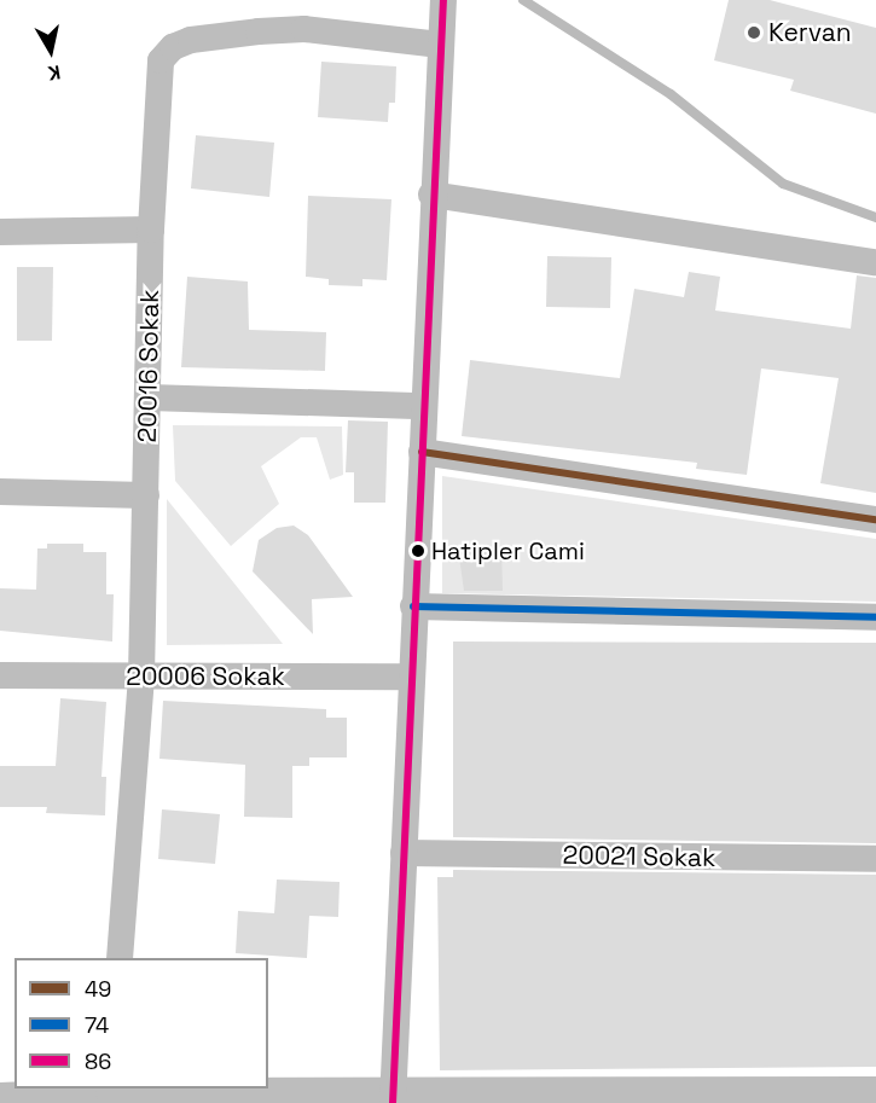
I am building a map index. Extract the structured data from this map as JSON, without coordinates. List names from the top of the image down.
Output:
{
  "streets": {
    "street": ["20016 Sokak", "20006 Sokak", "20021 Sokak"]
  },
  "crossings": [
    ["20016 Sokak", "20006 Sokak"]
  ],
  "places": ["Kervan", "Hatipler Cami"],
  "lines": ["transit line 86", "transit line 49", "transit line 74"],
  "legend": ["49", "74", "86"],
  "north": "bottom"
}
